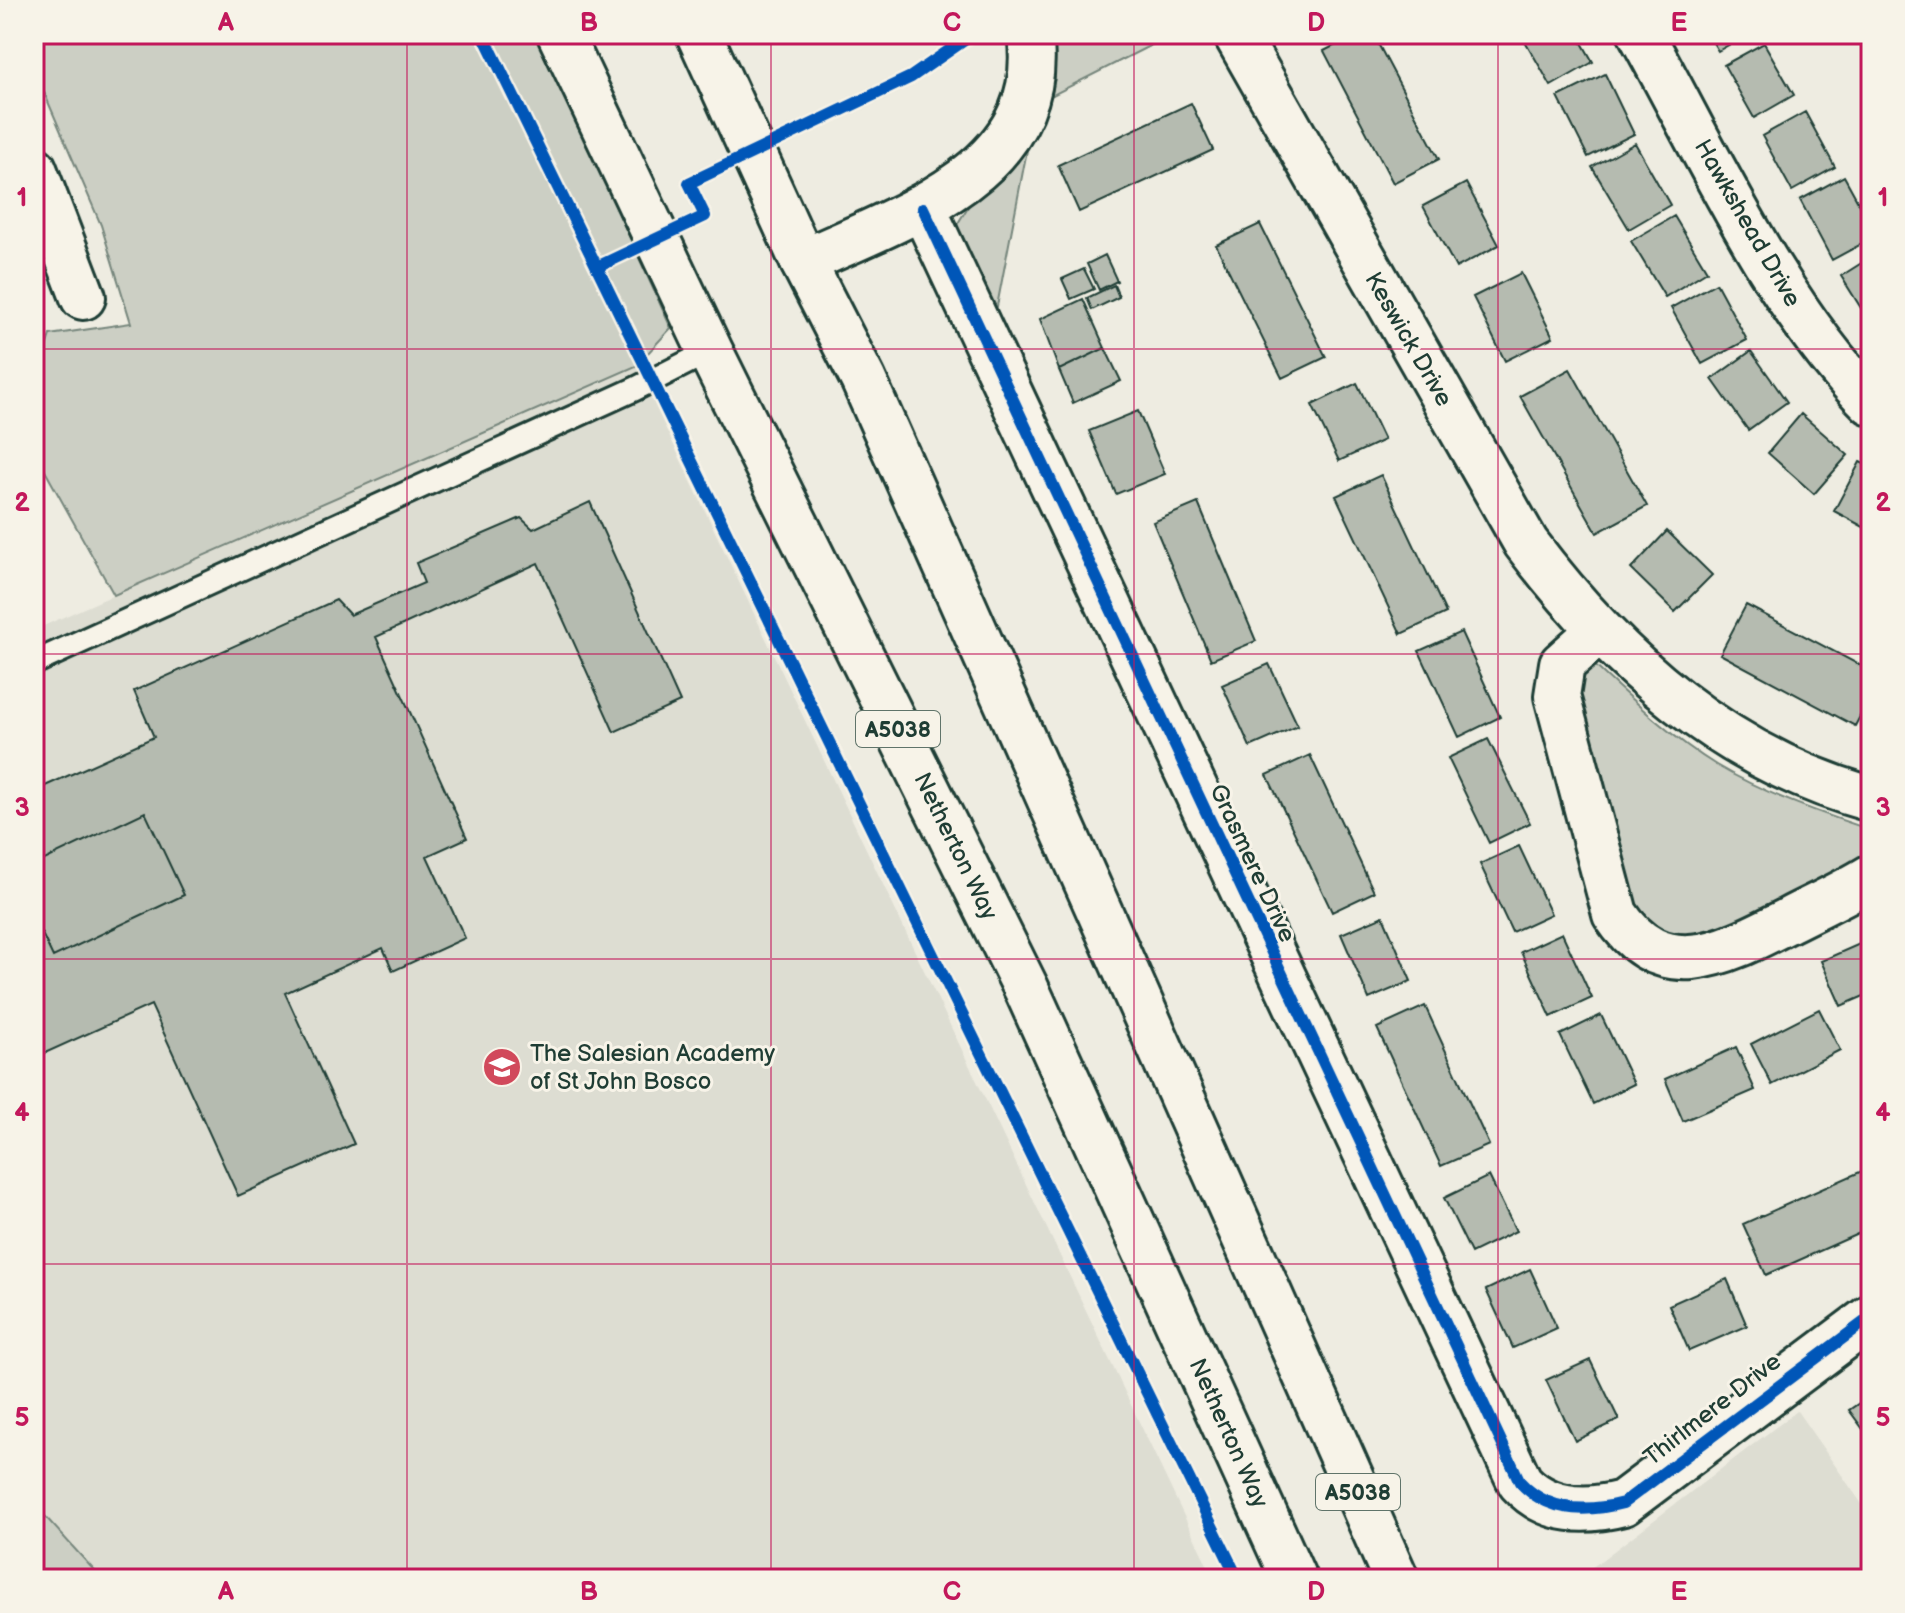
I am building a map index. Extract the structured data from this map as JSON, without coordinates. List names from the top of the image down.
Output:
{
  "streets": {
    "street": [
      "Hawkshead Drive",
      "Keswick Drive",
      "A5038",
      "Netherton Way",
      "Grasmere Drive",
      "Thirlmere Drive"
    ]
  },
  "crossings": [
    ["Grasmere Drive", "Thirlmere Drive"]
  ],
  "places": {
    "school or university": ["The Salesian Academy of St John Bosco"]
  },
  "grid": {
    "columns": [
      "A",
      "B",
      "C",
      "D",
      "E"
    ],
    "rows": [
      "1",
      "2",
      "3",
      "4",
      "5"
    ]
  }
}
